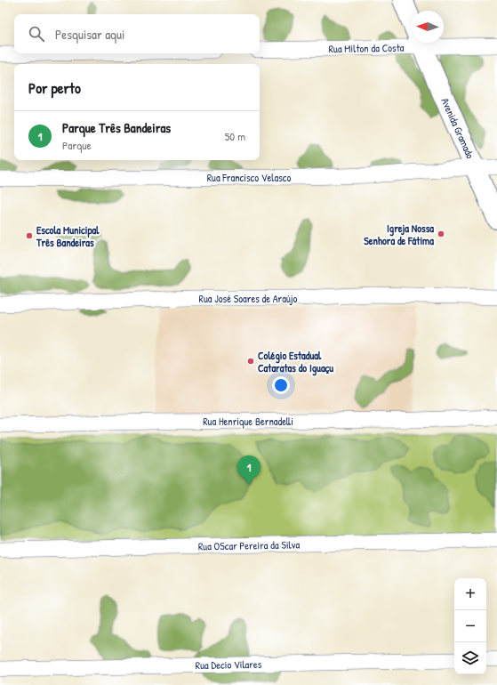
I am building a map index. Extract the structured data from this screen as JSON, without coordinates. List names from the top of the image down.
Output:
{
  "streets": {
    "street": [
      "Rua Milton da Costa",
      "Avenida Gramado",
      "Rua Francisco Velasco",
      "Rua José Soares de Araújo",
      "Rua Henrique Bernadelli",
      "Rua OScar Pereira da Silva",
      "Rua Decio Vilares"
    ]
  },
  "crossings": [
    ["Avenida Gramado", "Rua Francisco Velasco"]
  ],
  "places": ["Igreja Nossa Senhora de Fátima", "Escola Municipal Três Bandeiras", "Colégio Estadual Cataratas do Iguaçu"],
  "north": "left",
  "page": {
    "search": "Pesquisar aqui",
    "heading": "Por perto",
    "list": [
      {
        "mark": "1",
        "name": "Parque Três Bandeiras",
        "note": "Parque",
        "value": "50 m"
      }
    ],
    "pins": "1",
    "map_buttons": ["+", "−"]
  }
}
